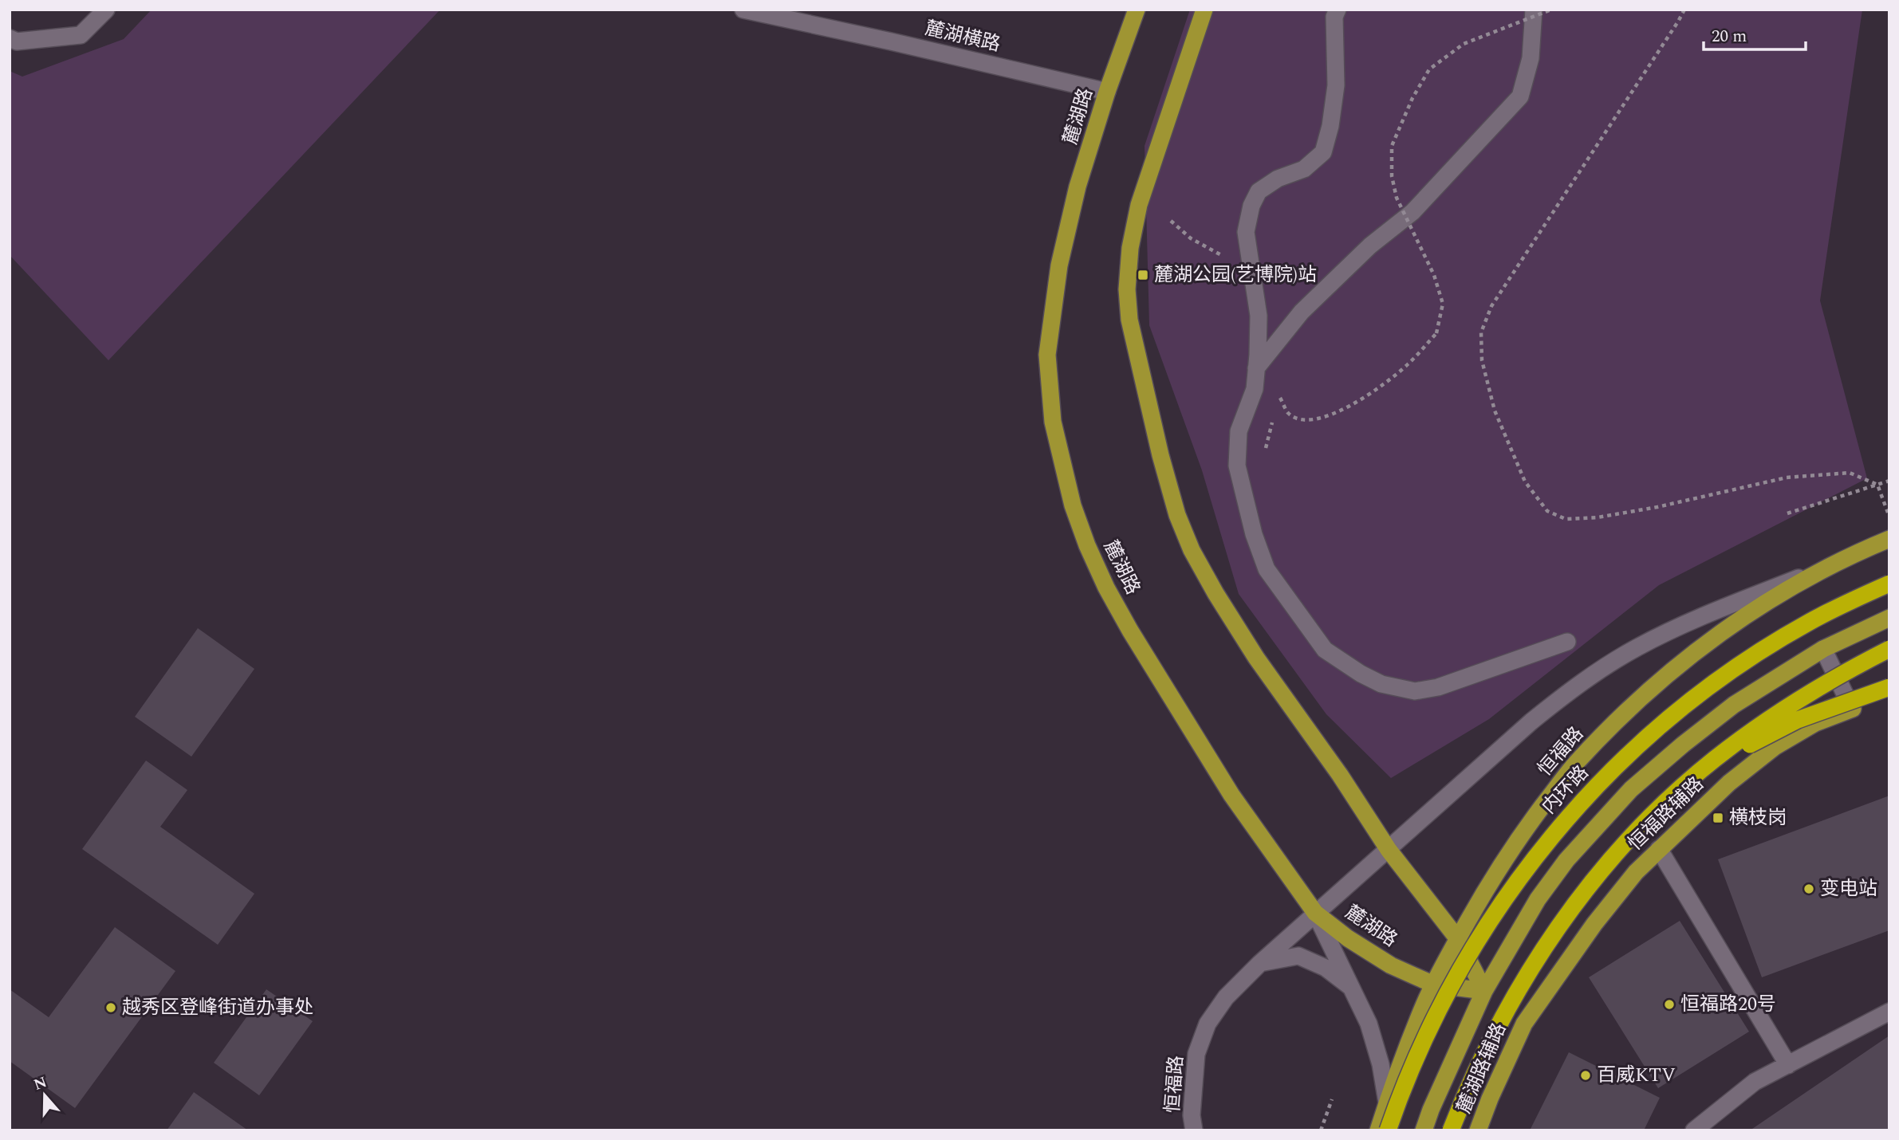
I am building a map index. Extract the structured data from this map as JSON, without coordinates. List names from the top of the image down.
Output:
{
  "streets": {
    "highway": ["内环路"],
    "main road": [
      "麓湖路",
      "恒福路",
      "恒福路辅路",
      "麓湖路辅路"
    ],
    "street": ["麓湖横路"]
  },
  "crossings": [
    ["麓湖横路", "麓湖路"],
    ["麓湖路", "恒福路"],
    ["恒福路辅路", "麓湖路辅路"]
  ],
  "places": {
    "transit": ["麓湖公园(艺博院)站", "横枝岗"],
    "other": [
      "变电站",
      "恒福路20号",
      "越秀区登峰街道办事处",
      "百威KTV"
    ]
  },
  "scale_bar": "20 m",
  "north": "top"
}
